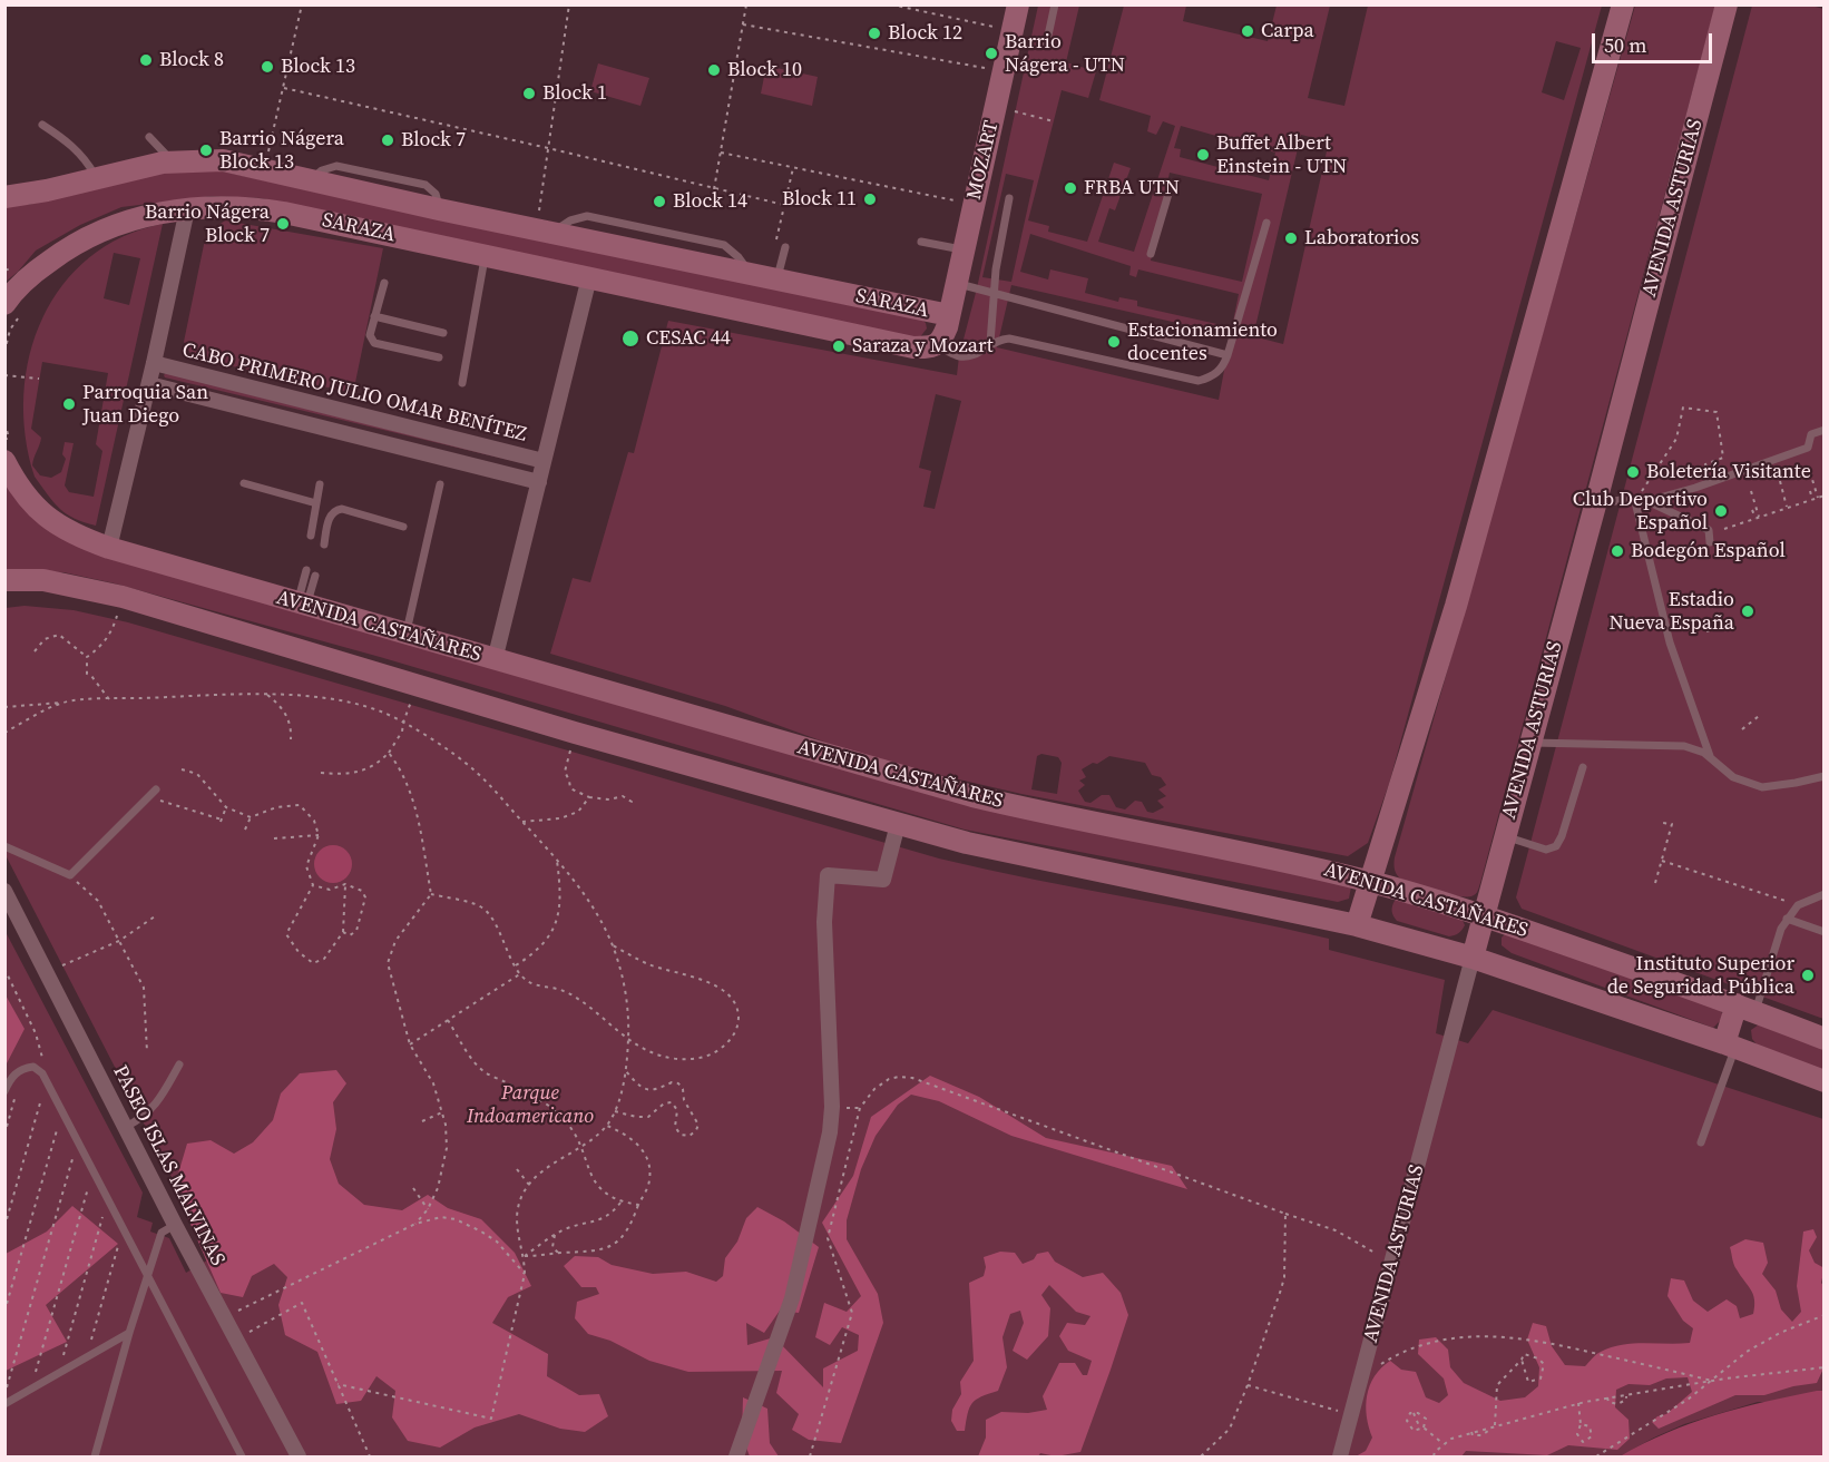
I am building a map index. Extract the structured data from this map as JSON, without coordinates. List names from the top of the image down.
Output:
{
  "streets": {
    "street": [
      "MOZART",
      "AVENIDA ASTURIAS",
      "SARAZA",
      "CABO PRIMERO JULIO OMAR BENÍTEZ",
      "AVENIDA CASTAÑARES",
      "PASEO ISLAS MALVINAS"
    ]
  },
  "crossings": [
    ["MOZART", "SARAZA"],
    ["AVENIDA ASTURIAS", "AVENIDA CASTAÑARES"]
  ],
  "parks": ["Parque Indoamericano"],
  "places": [
    "Carpa",
    "Block 12",
    "Barrio Nágera - UTN",
    "Block 8",
    "Block 13",
    "Block 10",
    "Block 1",
    "Block 7",
    "Barrio Nágera Block 13",
    "Buffet Albert Einstein - UTN",
    "FRBA UTN",
    "Block 11",
    "Block 14",
    "Barrio Nágera Block 7",
    "Laboratorios",
    "CESAC 44",
    "Estacionamiento docentes",
    "Saraza y Mozart",
    "Parroquia San Juan Diego",
    "Boletería Visitante",
    "Club Deportivo Español",
    "Bodegón Español",
    "Estadio Nueva España",
    "Instituto Superior de Seguridad Pública"
  ],
  "scale_bar": "50 m"
}
